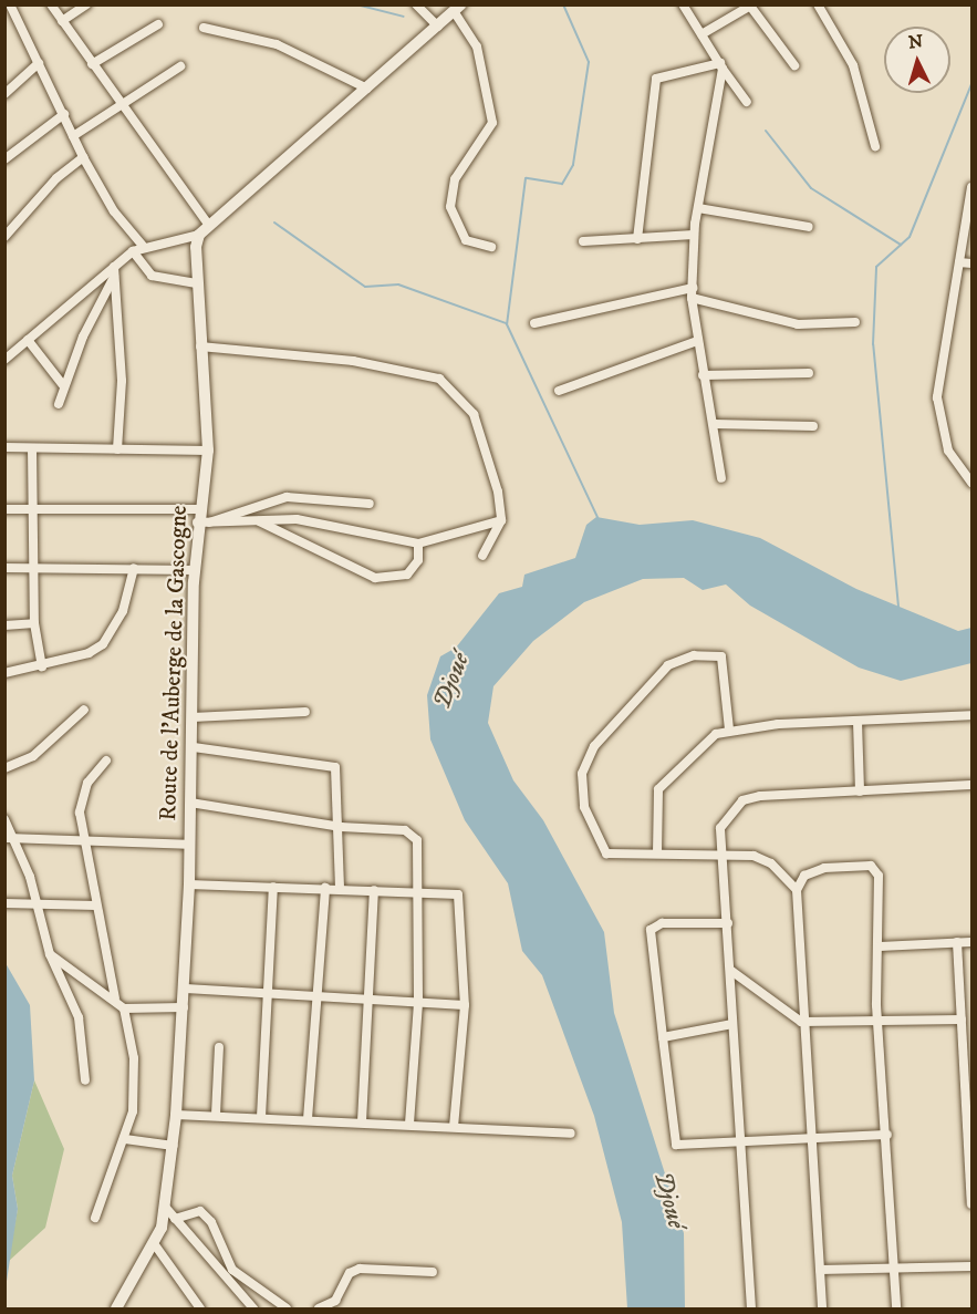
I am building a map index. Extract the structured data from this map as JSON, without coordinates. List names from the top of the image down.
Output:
{
  "streets": {
    "street": ["Route de l'Auberge de la Gascogne"]
  },
  "water": ["Djoué"],
  "north": "top"
}
